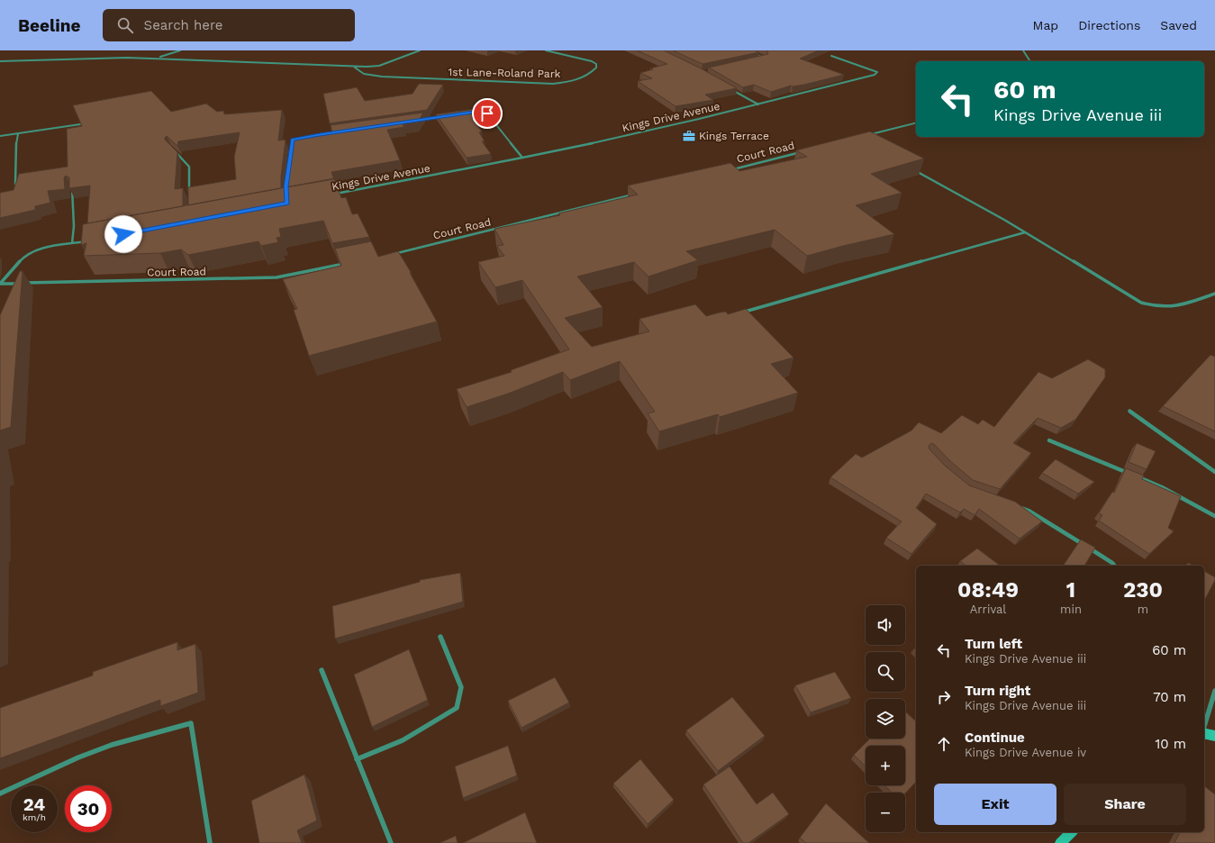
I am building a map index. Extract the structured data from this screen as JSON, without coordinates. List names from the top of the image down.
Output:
{
  "streets": {
    "street": ["1st Lane-Roland Park", "Kings Drive Avenue", "Court Road"]
  },
  "places": {
    "office": ["Kings Terrace"]
  },
  "page": {
    "header": "Beeline",
    "search": "Search here",
    "nav": ["Map", "Directions", "Saved"],
    "turn": ["60 m", "Kings Drive Avenue iii"],
    "eta": [
      "08:49",
      "Arrival",
      "1",
      "min",
      "230",
      "m"
    ],
    "map_buttons": ["+", "−"],
    "list": [
      {
        "name": "Turn left",
        "note": "Kings Drive Avenue iii",
        "value": "60 m"
      },
      {
        "name": "Turn right",
        "note": "Kings Drive Avenue iii",
        "value": "70 m"
      },
      {
        "name": "Continue",
        "note": "Kings Drive Avenue iv",
        "value": "10 m"
      }
    ],
    "buttons": ["Exit", "Share"],
    "speed": "24 km/h",
    "limit": "30"
  }
}
